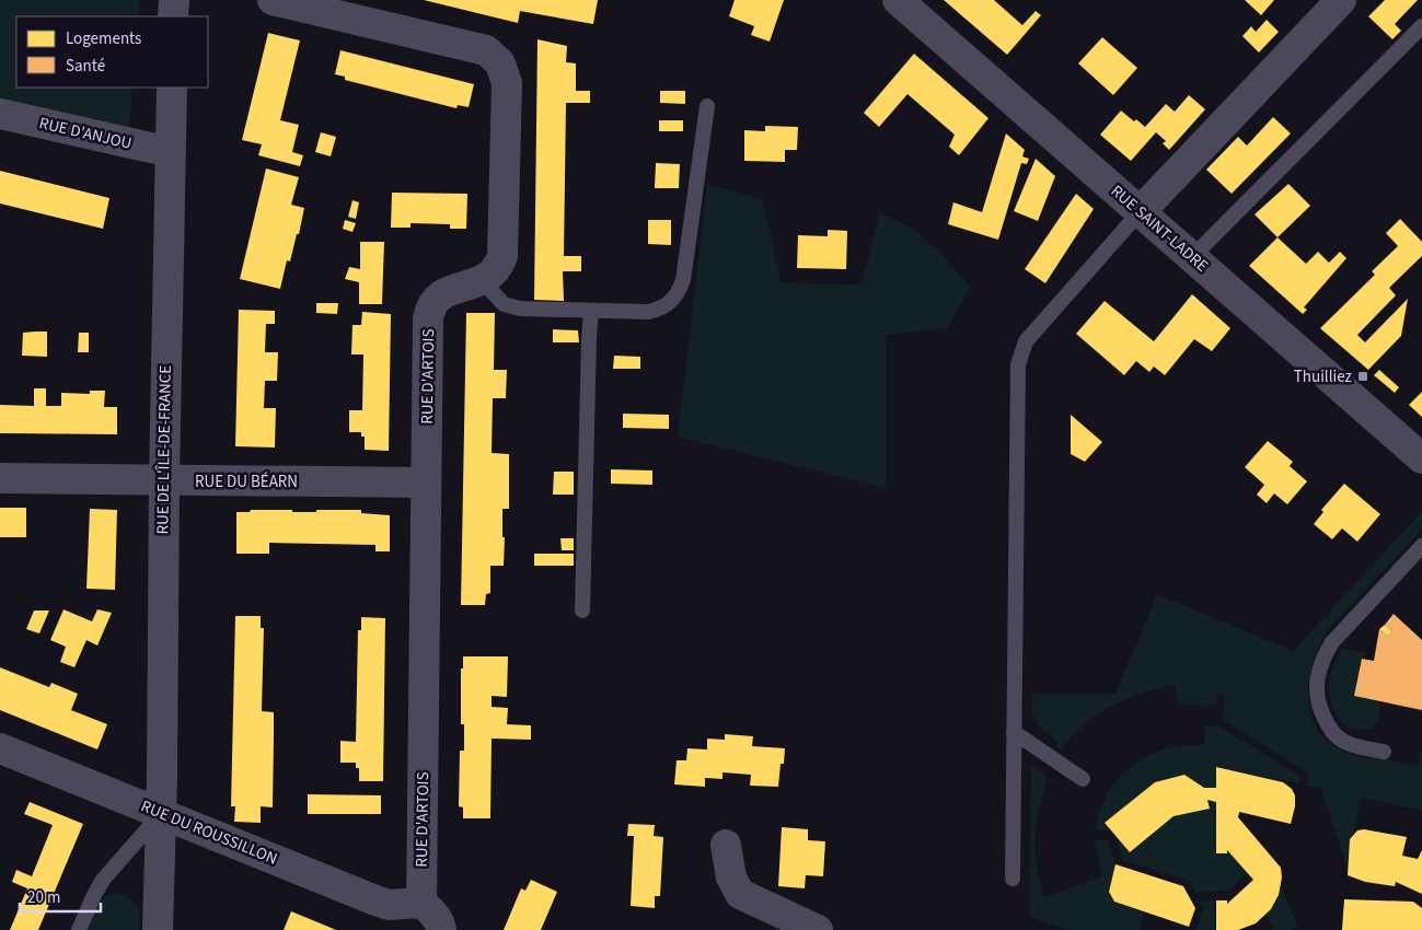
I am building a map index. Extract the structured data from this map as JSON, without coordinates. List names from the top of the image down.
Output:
{
  "streets": {
    "street": [
      "RUE D'ANJOU",
      "RUE SAINT-LADRE",
      "RUE D'ARTOIS",
      "RUE DE L'ÎLE-DE-FRANCE",
      "RUE DU BÉARN",
      "RUE DU ROUSSILLON"
    ]
  },
  "crossings": [
    ["RUE D'ANJOU", "RUE DE L'ÎLE-DE-FRANCE"],
    ["RUE D'ARTOIS", "RUE DU BÉARN"],
    ["RUE D'ARTOIS", "RUE DU ROUSSILLON"],
    ["RUE DE L'ÎLE-DE-FRANCE", "RUE DU BÉARN"],
    ["RUE DE L'ÎLE-DE-FRANCE", "RUE DU ROUSSILLON"]
  ],
  "places": {
    "transit": ["Thuilliez"]
  },
  "legend": ["Logements", "Santé"],
  "scale_bar": "20 m"
}
